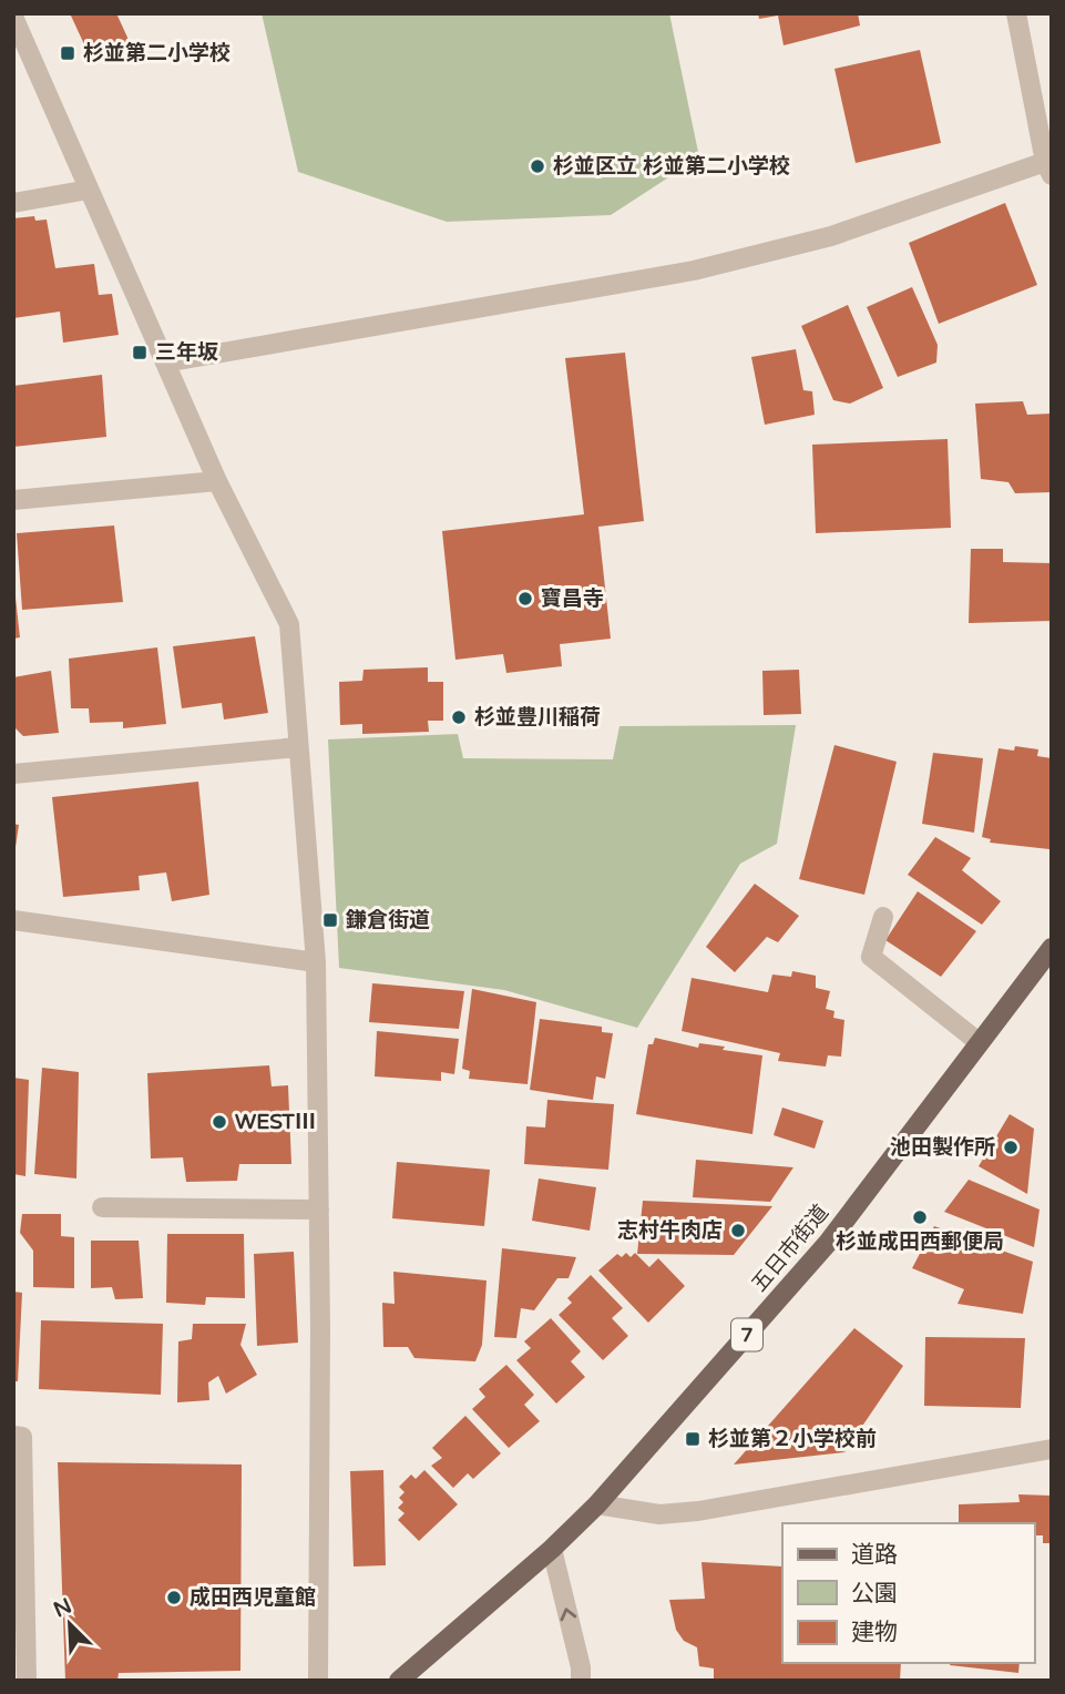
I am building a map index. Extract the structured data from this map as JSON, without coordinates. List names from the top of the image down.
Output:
{
  "streets": {
    "main road": ["五日市街道", "7"]
  },
  "places": {
    "transit": [
      "杉並第二小学校",
      "三年坂",
      "鎌倉街道",
      "杉並第２小学校前"
    ],
    "other": [
      "杉並区立 杉並第二小学校",
      "寶昌寺",
      "杉並豊川稲荷",
      "WESTⅢ",
      "池田製作所",
      "杉並成田西郵便局",
      "志村牛肉店",
      "成田西児童館"
    ]
  },
  "legend": ["道路", "公園", "建物"],
  "north": "top left"
}
